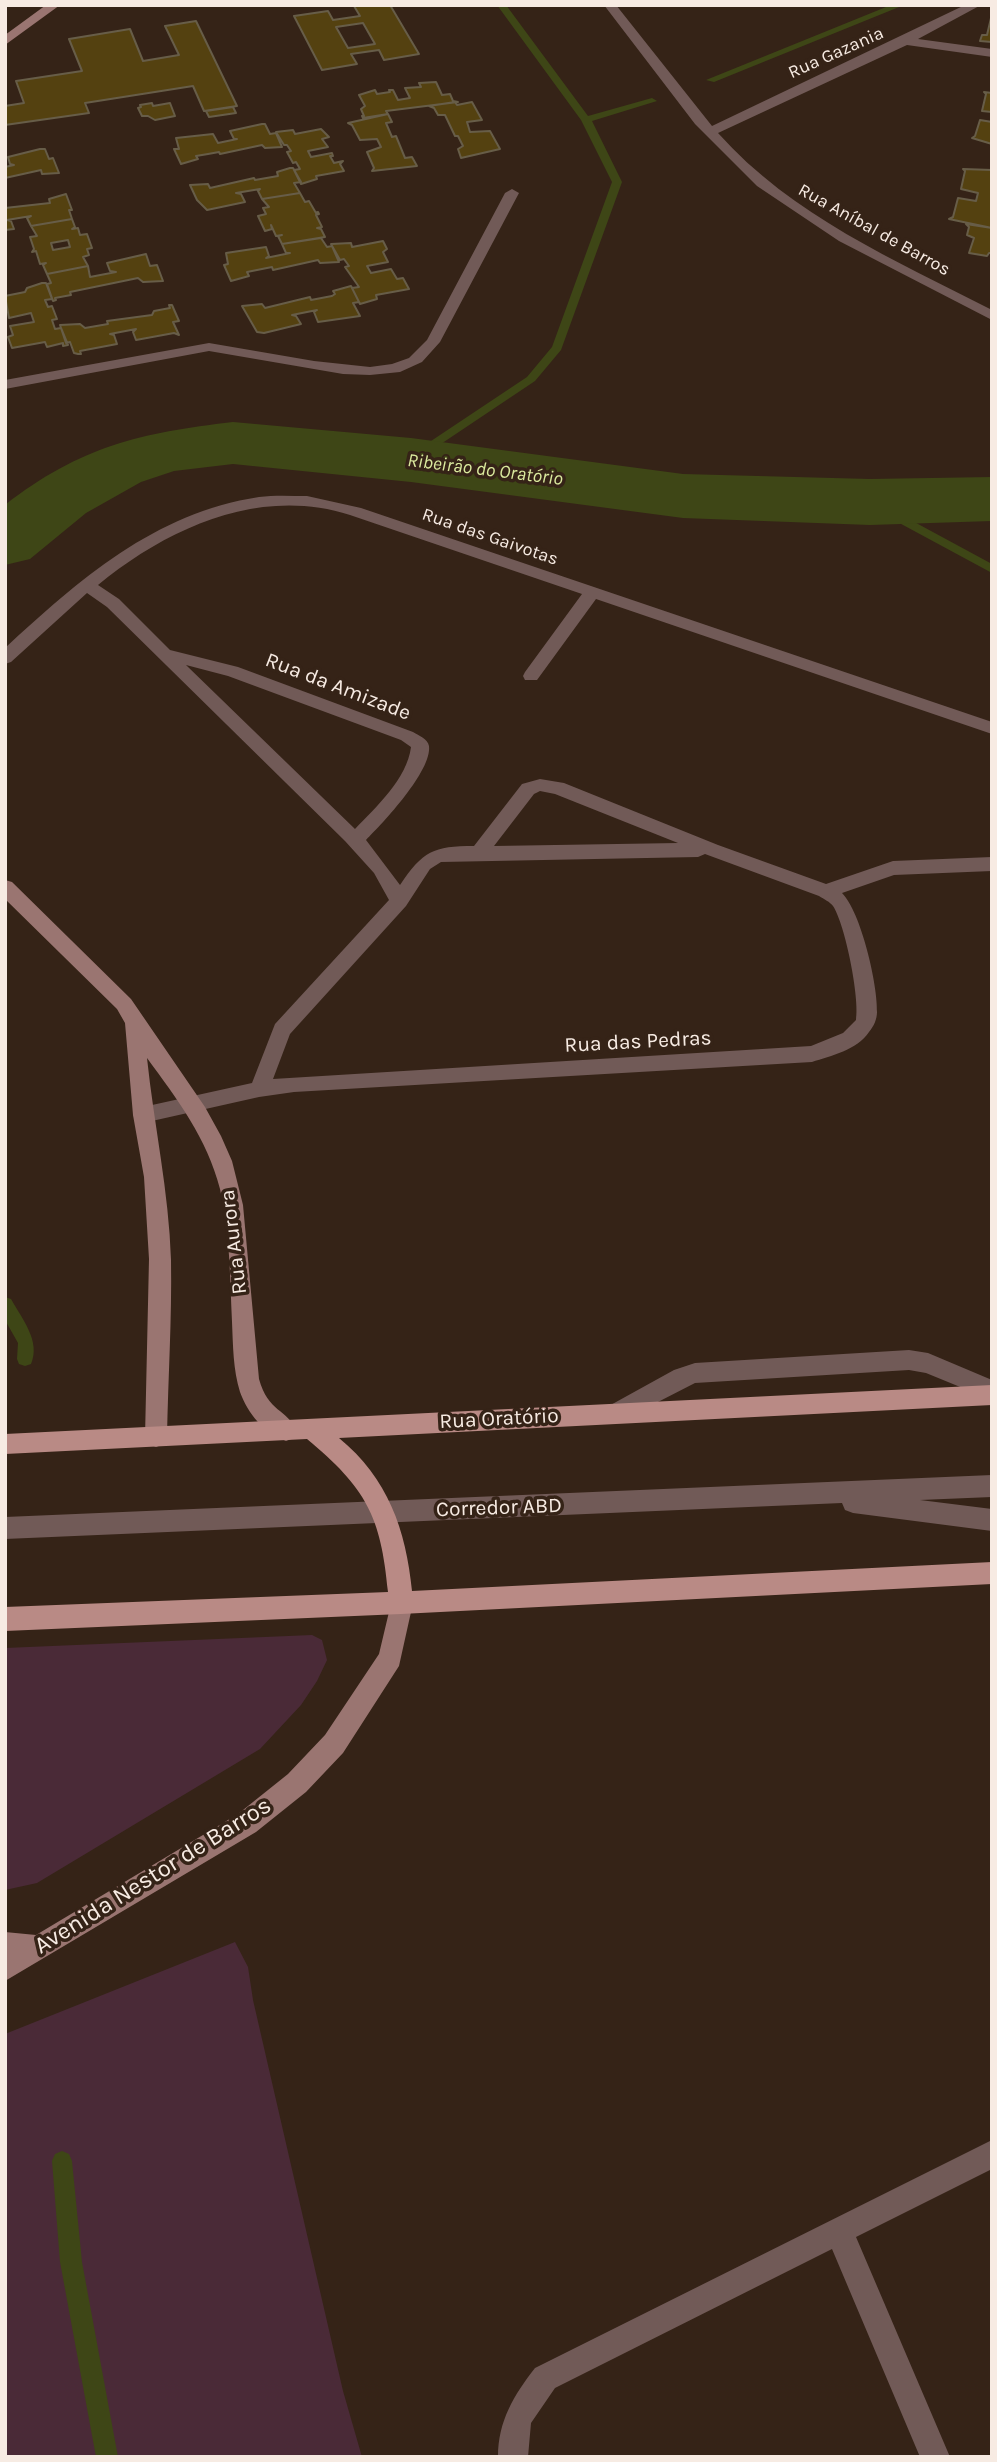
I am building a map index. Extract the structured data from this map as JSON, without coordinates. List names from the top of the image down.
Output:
{
  "streets": {
    "main road": ["Rua Oratório"],
    "street": [
      "Rua Gazania",
      "Rua Aníbal de Barros",
      "Rua das Gaivotas",
      "Rua da Amizade",
      "Rua das Pedras",
      "Rua Aurora",
      "Corredor ABD",
      "Avenida Nestor de Barros"
    ]
  },
  "crossings": [
    ["Rua Gazania", "Rua Aníbal de Barros"],
    ["Rua das Pedras", "Rua Aurora"],
    ["Rua Aurora", "Rua Oratório"]
  ],
  "water": ["Ribeirão do Oratório"]
}
